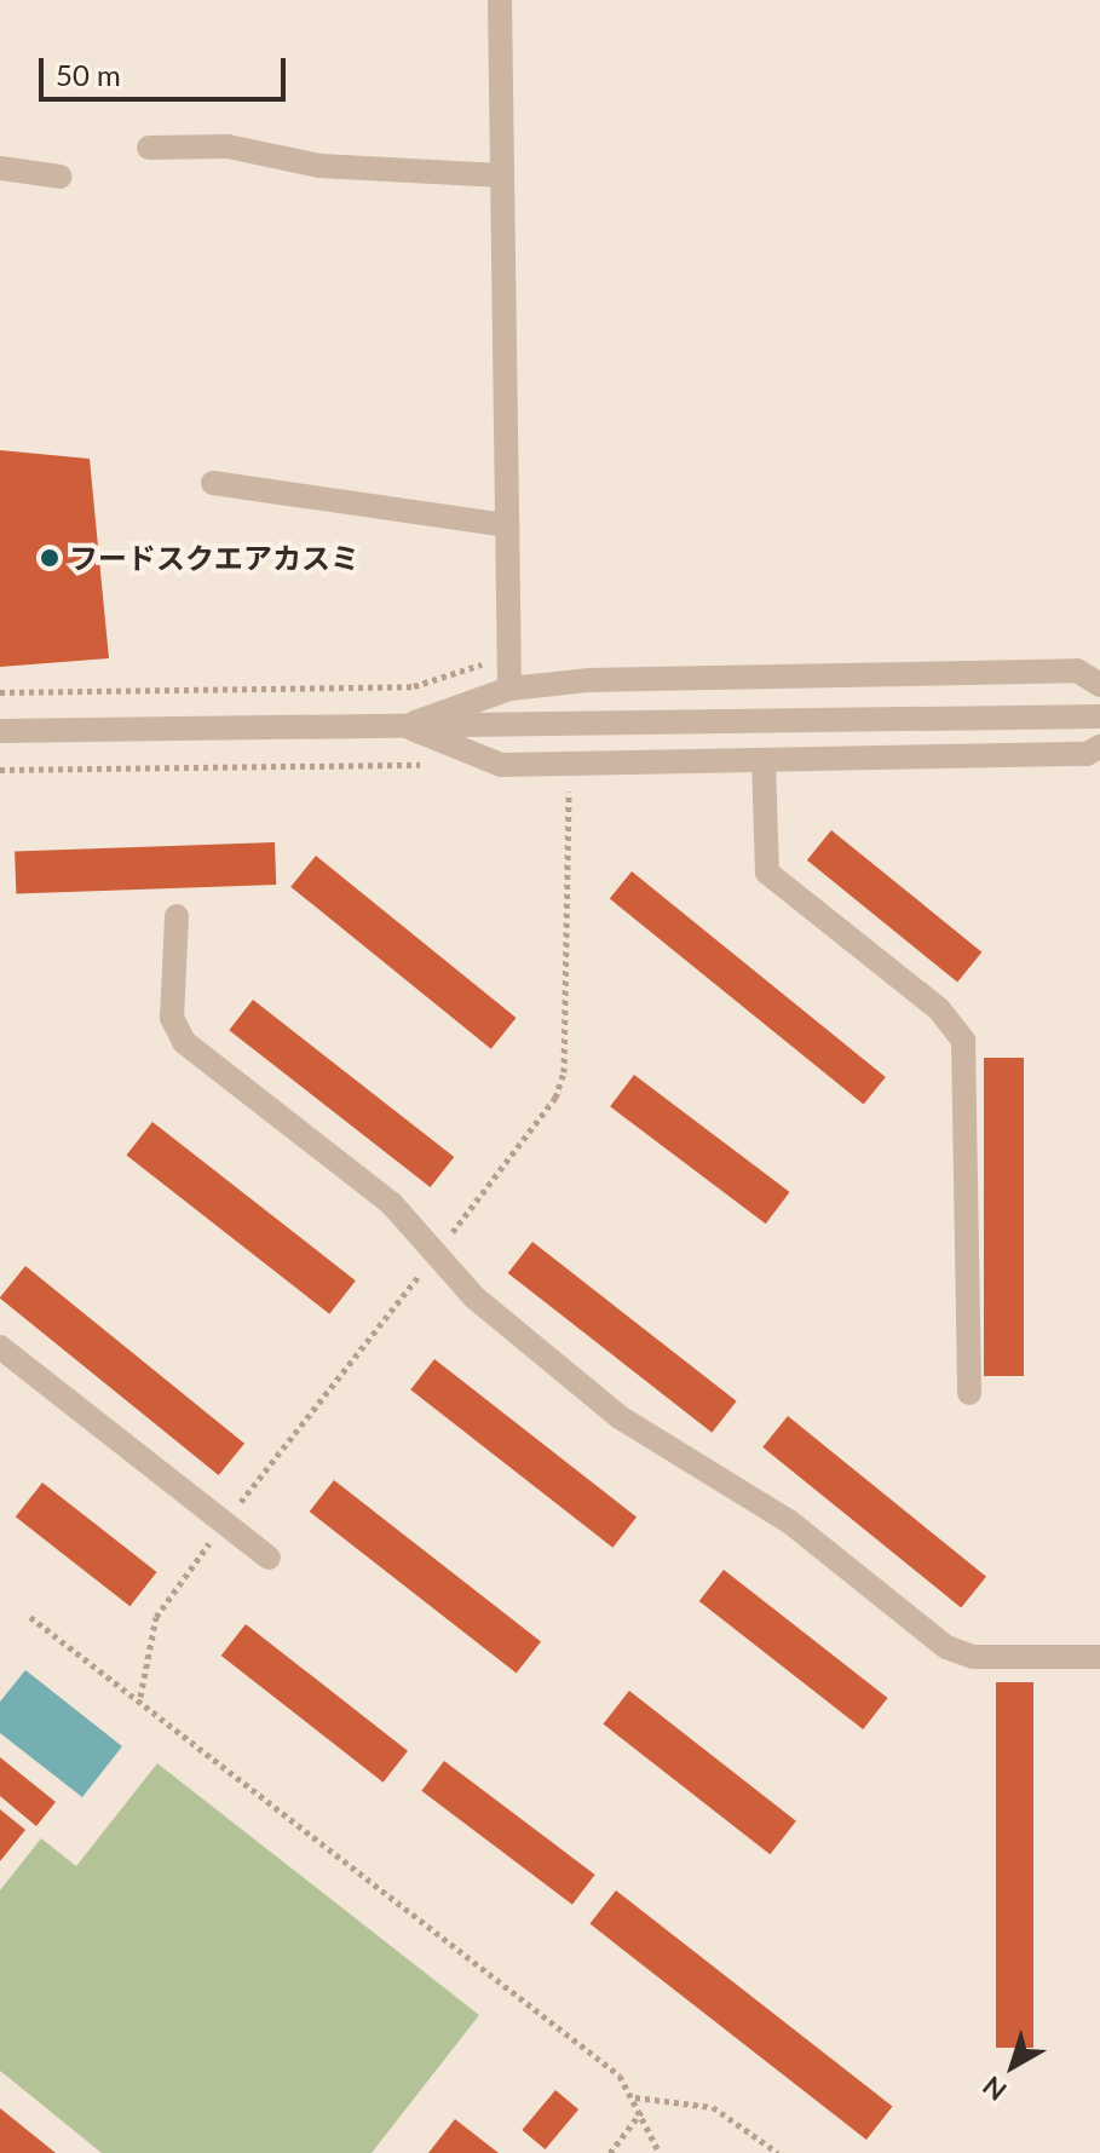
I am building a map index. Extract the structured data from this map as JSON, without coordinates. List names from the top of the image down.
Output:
{
  "places": ["フードスクエアカスミ"],
  "scale_bar": "50 m",
  "north": "bottom left"
}
